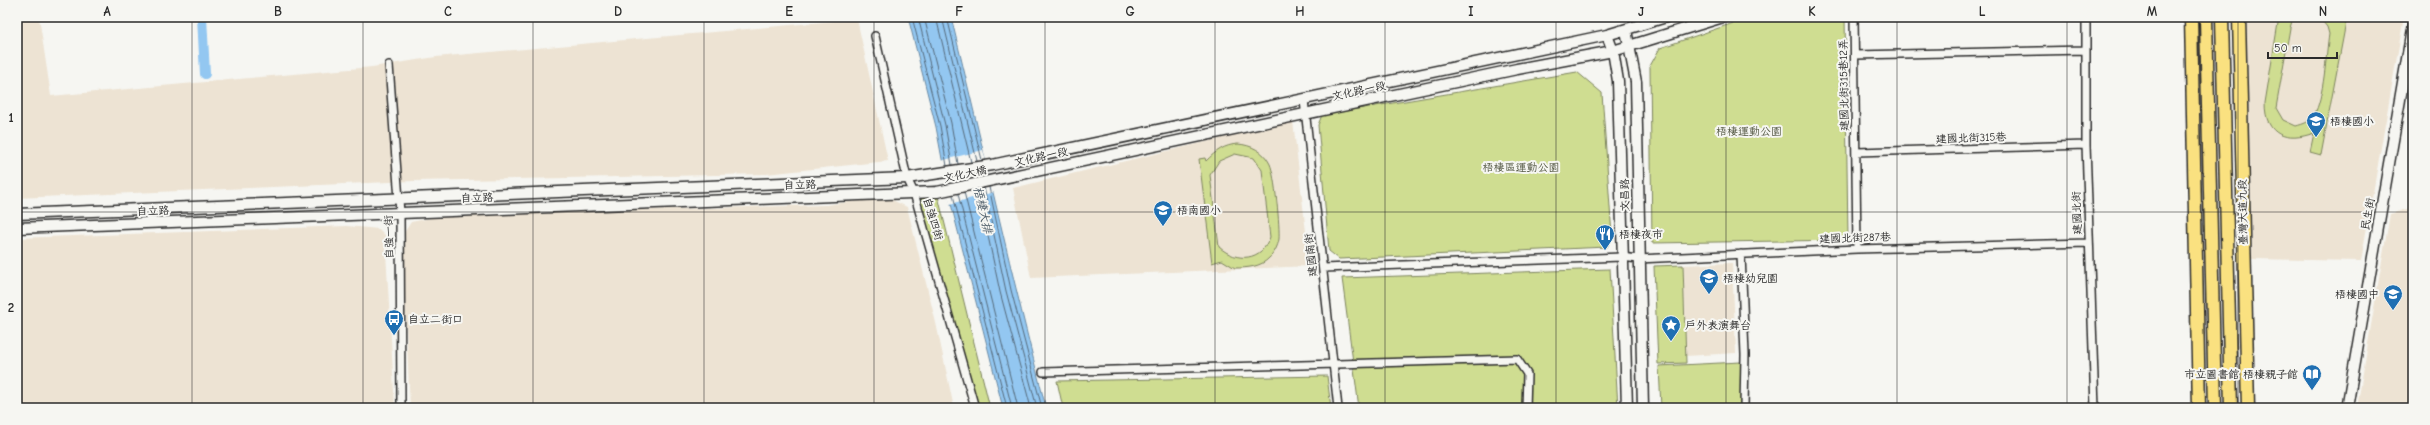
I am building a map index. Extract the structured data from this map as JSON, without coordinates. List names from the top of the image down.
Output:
{
  "streets": {
    "main road": ["臺灣大道九段"],
    "street": [
      "建國北街315巷12弄",
      "文化路一段",
      "建國北街315巷",
      "文化大橋",
      "自立路",
      "文昌路",
      "建國北街",
      "民生街",
      "自強四街",
      "自強一街",
      "建國北街287巷",
      "建國南街"
    ]
  },
  "crossings": [
    ["建國北街315巷12弄", "建國北街315巷"],
    ["建國北街315巷12弄", "建國北街287巷"],
    ["文化路一段", "文化大橋"],
    ["文化路一段", "文昌路"],
    ["文化路一段", "建國南街"],
    ["建國北街315巷", "建國北街"],
    ["文化大橋", "自立路"],
    ["自立路", "自強四街"],
    ["自立路", "自強一街"],
    ["文昌路", "建國北街287巷"],
    ["建國北街", "建國北街287巷"],
    ["建國北街287巷", "建國南街"]
  ],
  "water": ["梧棲大排"],
  "parks": ["梧棲運動公園", "梧棲區運動公園"],
  "places": {
    "school or university": [
      "梧棲國小",
      "梧南國小",
      "梧棲幼兒園",
      "梧棲國中"
    ],
    "restaurant": ["梧棲夜市"],
    "bus stop": ["自立二街口"],
    "place": ["戶外表演舞台"],
    "library": ["市立圖書館 梧棲親子館"]
  },
  "scale_bar": "50 m",
  "grid": {
    "columns": [
      "A",
      "B",
      "C",
      "D",
      "E",
      "F",
      "G",
      "H",
      "I",
      "J",
      "K",
      "L",
      "M",
      "N"
    ],
    "rows": ["1", "2"]
  }
}
